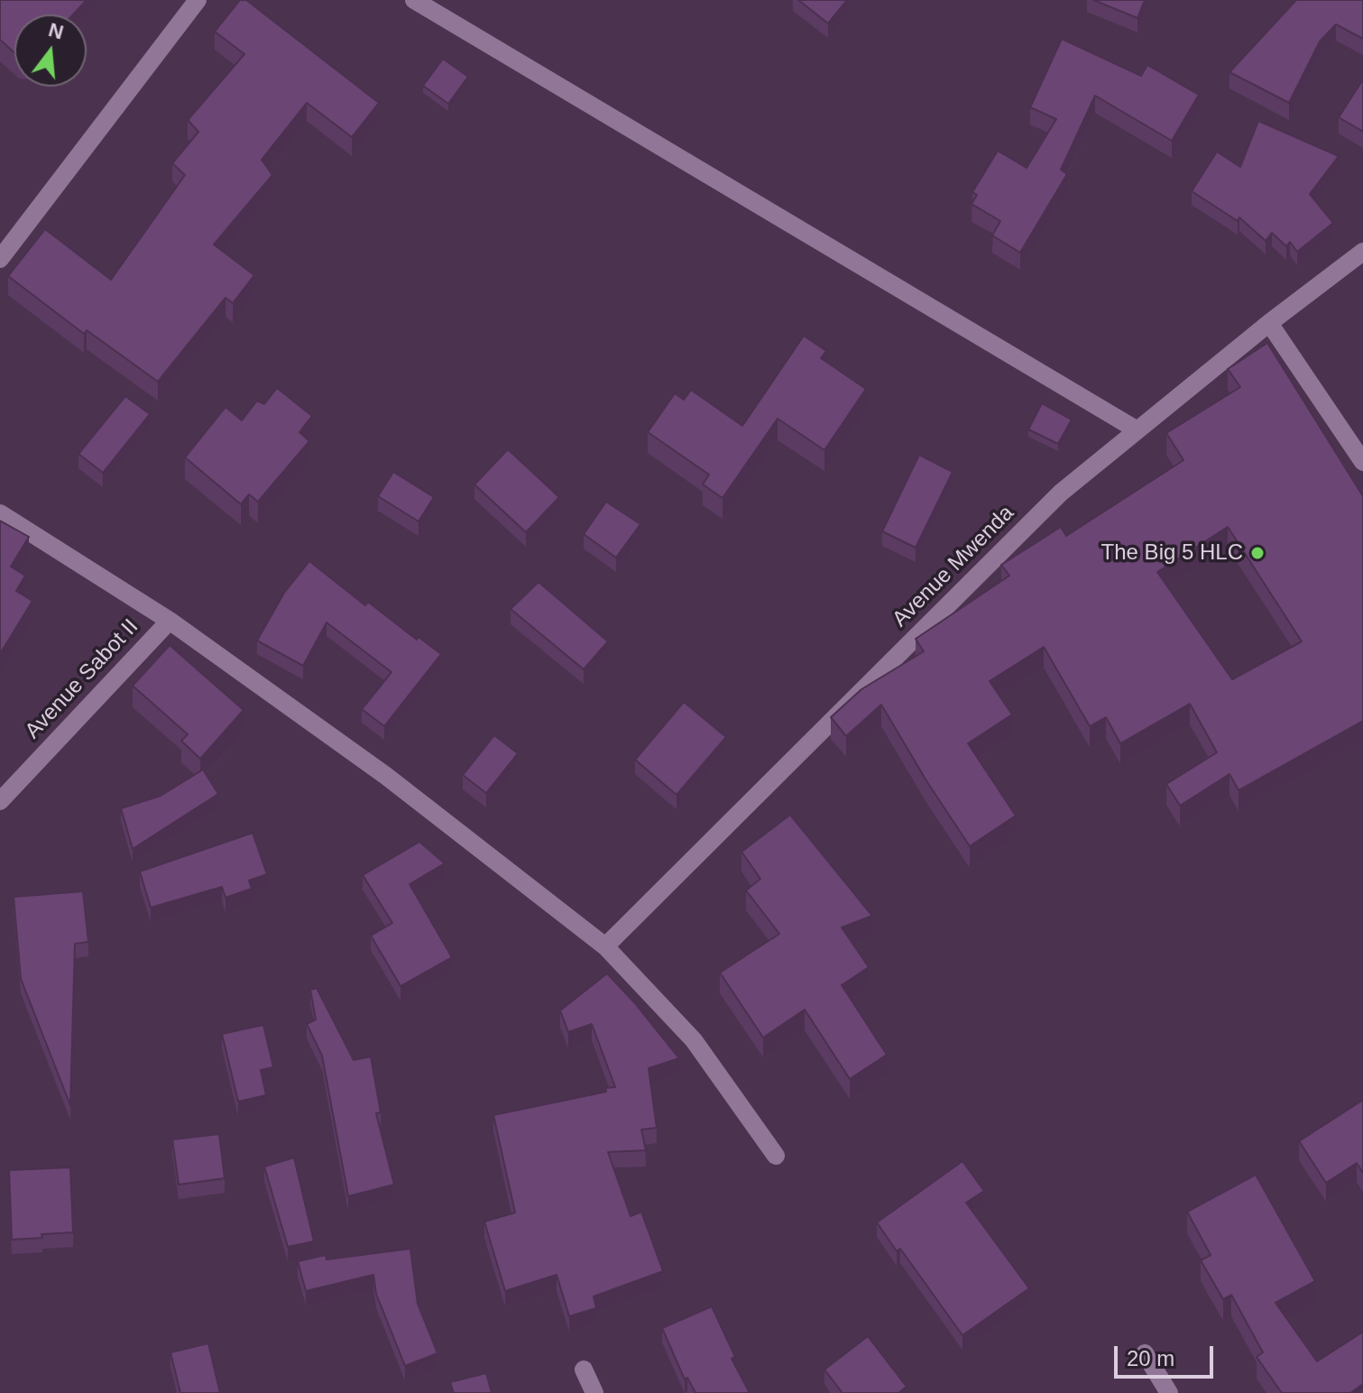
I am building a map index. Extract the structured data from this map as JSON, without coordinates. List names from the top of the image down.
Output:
{
  "streets": {
    "street": ["Avenue Mwenda", "Avenue Sabot II"]
  },
  "places": ["The Big 5 HLC"],
  "scale_bar": "20 m",
  "north": "top"
}
